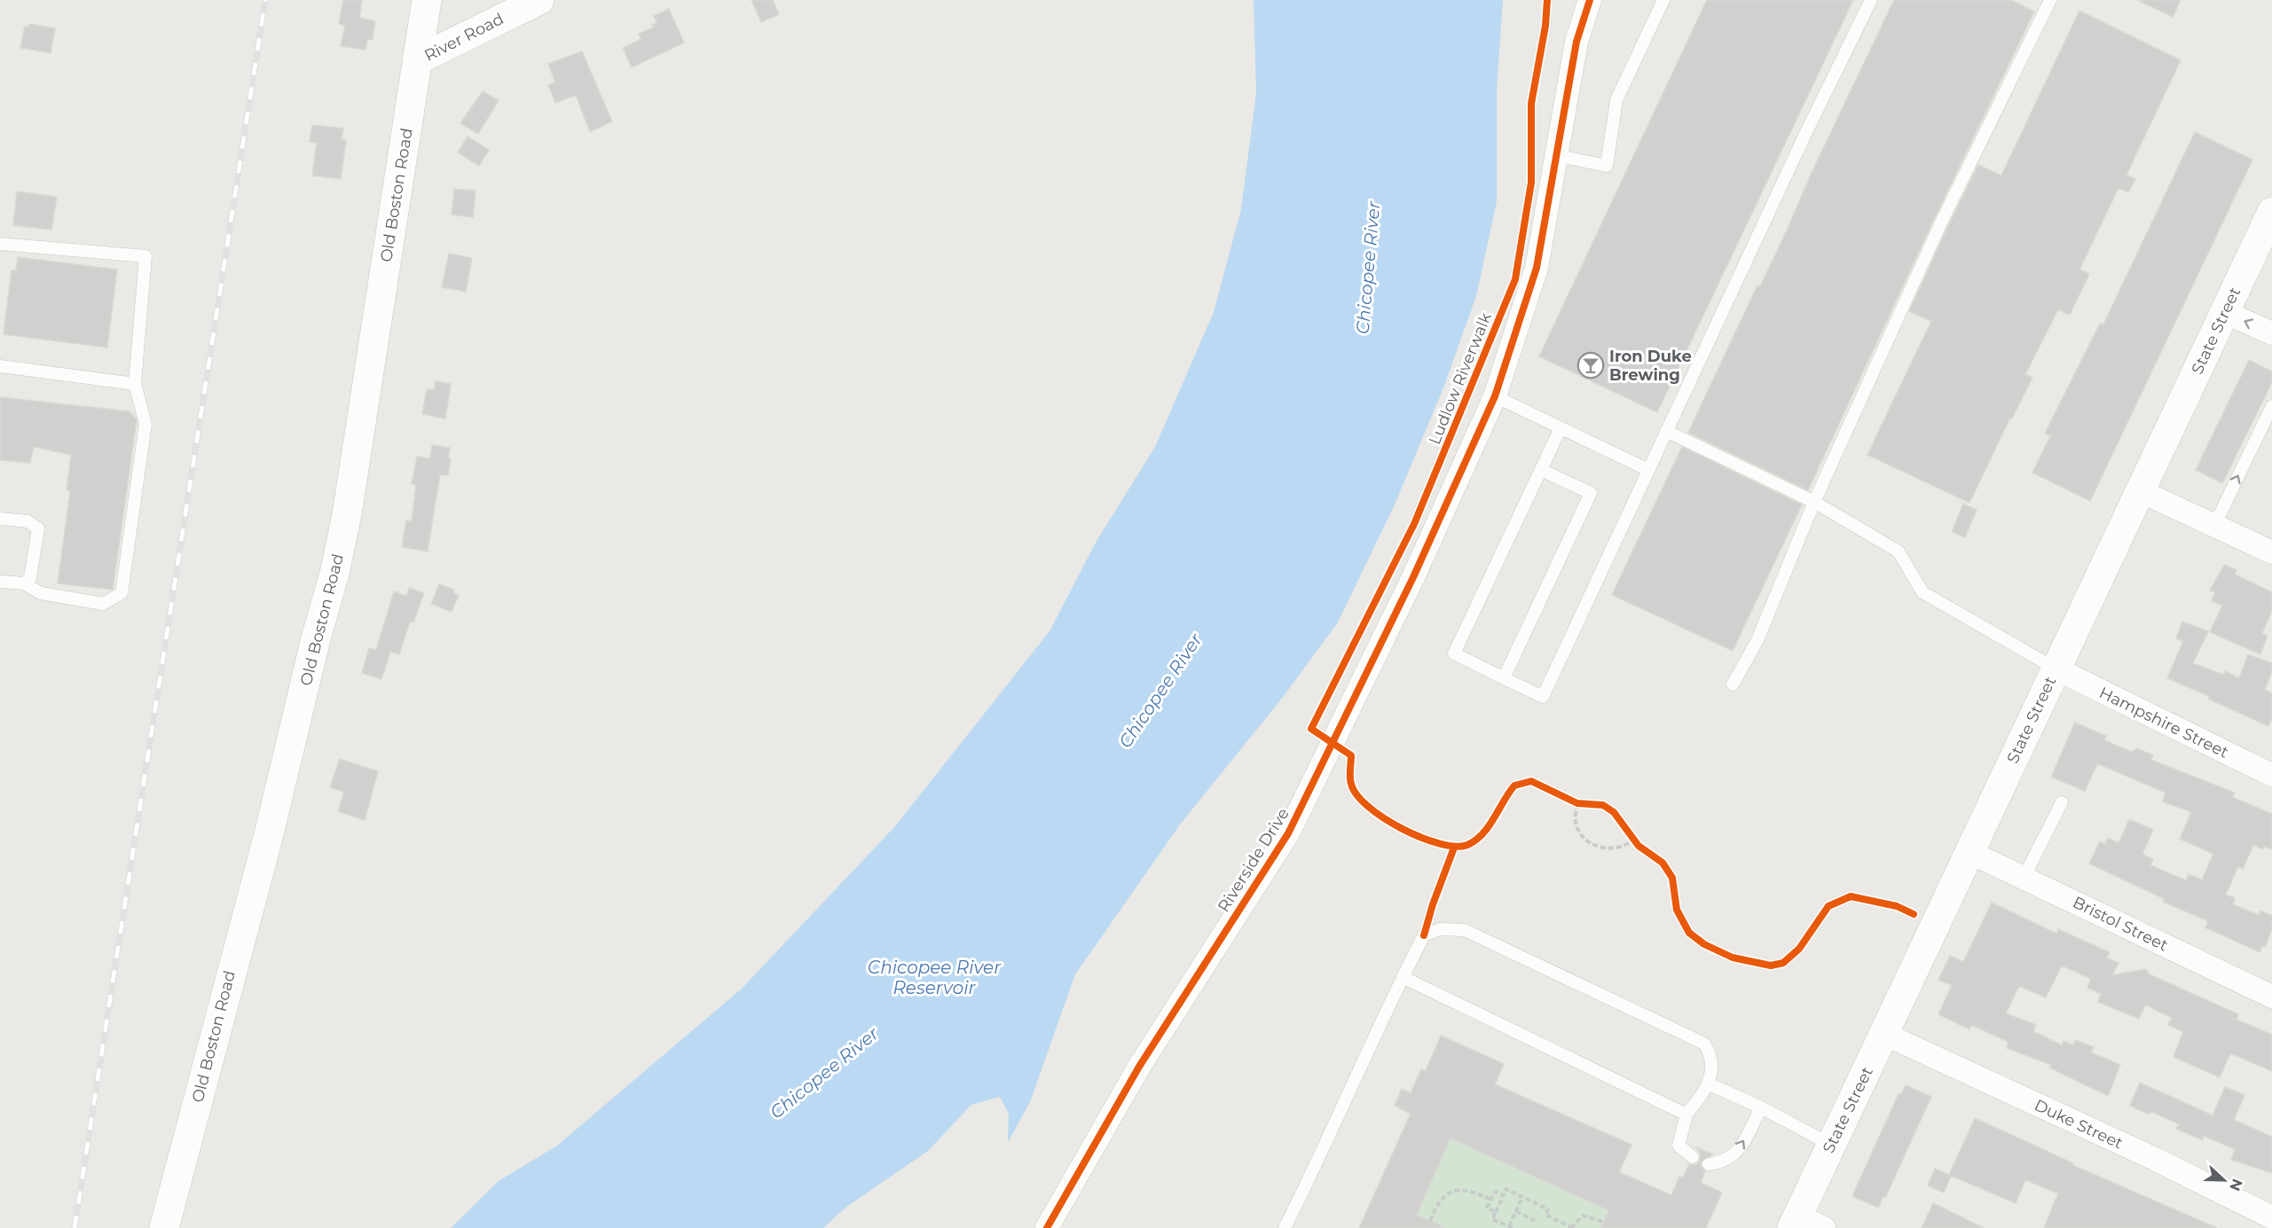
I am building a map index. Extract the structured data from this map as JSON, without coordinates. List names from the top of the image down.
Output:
{
  "streets": {
    "street": [
      "River Road",
      "Old Boston Road",
      "State Street",
      "Hampshire Street",
      "Riverside Drive",
      "Bristol Street",
      "Duke Street"
    ],
    "cycle path": ["Ludlow Riverwalk"]
  },
  "crossings": [
    ["River Road", "Old Boston Road"],
    ["State Street", "Hampshire Street"],
    ["State Street", "Bristol Street"],
    ["State Street", "Duke Street"]
  ],
  "water": ["Chicopee River", "Chicopee River Reservoir"],
  "places": {
    "bar": ["Iron Duke Brewing"]
  },
  "north": "right"
}
